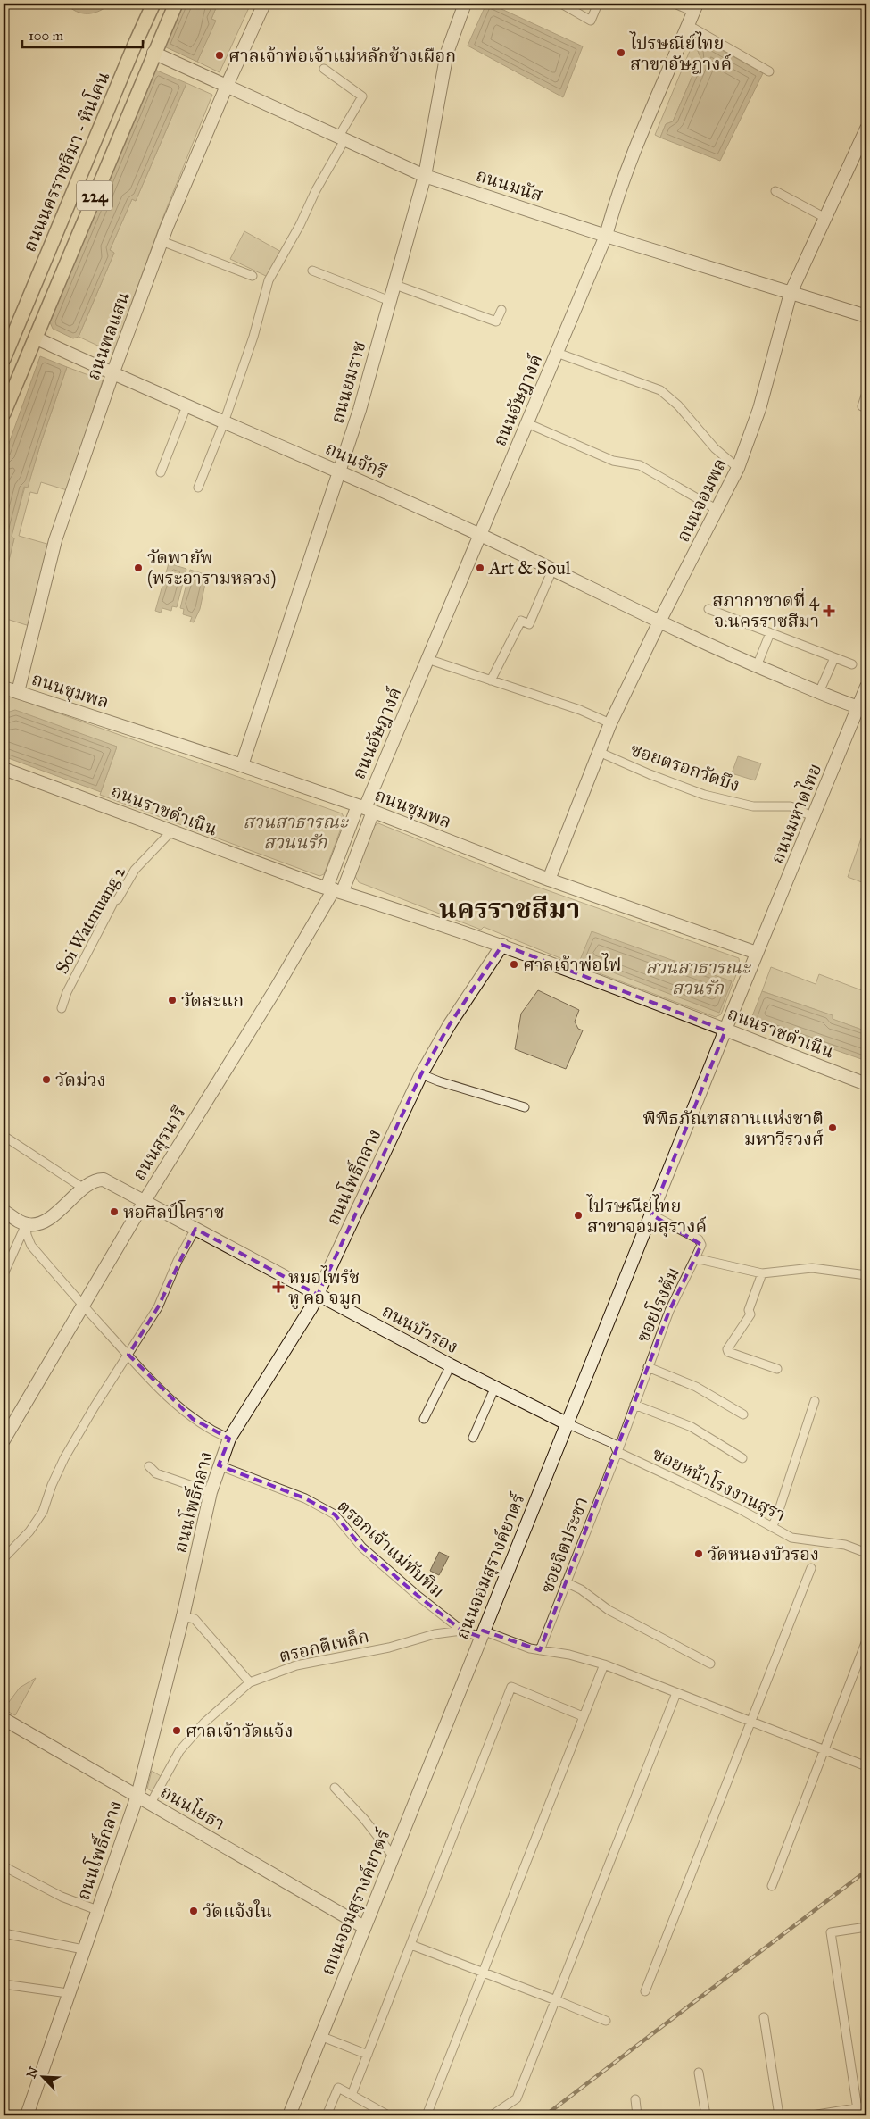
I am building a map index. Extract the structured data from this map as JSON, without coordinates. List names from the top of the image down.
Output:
{
  "streets": {
    "main road": [
      "ถนนนครราชสีมา - หินโคน",
      "ถนนมนัส",
      "224",
      "ถนนพลแสน",
      "ถนนยมราช",
      "ถนนอัษฎางค์",
      "ถนนจักรี",
      "ถนนจอมพล",
      "ถนนชุมพล",
      "ถนนราชดำเนิน",
      "ถนนมหาดไทย",
      "ถนนสุรนารี",
      "ถนนโพธิ์กลาง",
      "ถนนบัวรอง",
      "ถนนจอมสุรางค์ยาตร์",
      "ถนนโยธา"
    ],
    "street": [
      "ซอยตรอกวัดบึง",
      "Soi Watmuang 2",
      "ซอยโรงต้ม",
      "ซอยหน้าโรงงานสุรา",
      "ซอยจิตประชา",
      "ตรอกเจ้าแม่ทับทิม",
      "ตรอกตีเหล็ก"
    ]
  },
  "crossings": [
    ["ถนนมนัส", "224"],
    ["ถนนมนัส", "ถนนพลแสน"],
    ["ถนนมนัส", "ถนนยมราช"],
    ["ถนนมนัส", "ถนนอัษฎางค์"],
    ["ถนนมนัส", "ถนนจอมพล"],
    ["224", "ถนนจักรี"],
    ["ถนนพลแสน", "ถนนจักรี"],
    ["ถนนพลแสน", "ถนนชุมพล"],
    ["ถนนยมราช", "ถนนจักรี"],
    ["ถนนยมราช", "ถนนชุมพล"],
    ["ถนนอัษฎางค์", "ถนนจักรี"],
    ["ถนนอัษฎางค์", "ถนนชุมพล"],
    ["ถนนอัษฎางค์", "ถนนราชดำเนิน"],
    ["ถนนอัษฎางค์", "ถนนสุรนารี"],
    ["ถนนจักรี", "ถนนจอมพล"],
    ["ถนนจักรี", "ถนนมหาดไทย"],
    ["ถนนจอมพล", "ถนนชุมพล"],
    ["ถนนจอมพล", "ซอยตรอกวัดบึง"],
    ["ถนนชุมพล", "ถนนมหาดไทย"],
    ["ซอยตรอกวัดบึง", "ถนนมหาดไทย"],
    ["ถนนราชดำเนิน", "ถนนมหาดไทย"],
    ["ถนนราชดำเนิน", "Soi Watmuang 2"],
    ["ถนนราชดำเนิน", "ถนนสุรนารี"],
    ["ถนนราชดำเนิน", "ถนนโพธิ์กลาง"],
    ["ถนนราชดำเนิน", "ถนนจอมสุรางค์ยาตร์"],
    ["ถนนมหาดไทย", "ถนนจอมสุรางค์ยาตร์"],
    ["ถนนสุรนารี", "ถนนบัวรอง"],
    ["ถนนโพธิ์กลาง", "ถนนบัวรอง"],
    ["ถนนโพธิ์กลาง", "ตรอกเจ้าแม่ทับทิม"],
    ["ถนนโพธิ์กลาง", "ถนนโยธา"],
    ["ซอยโรงต้ม", "ซอยหน้าโรงงานสุรา"],
    ["ซอยโรงต้ม", "ซอยจิตประชา"],
    ["ถนนบัวรอง", "ซอยหน้าโรงงานสุรา"],
    ["ถนนบัวรอง", "ถนนจอมสุรางค์ยาตร์"],
    ["ซอยหน้าโรงงานสุรา", "ซอยจิตประชา"],
    ["ซอยหน้าโรงงานสุรา", "ถนนจอมสุรางค์ยาตร์"],
    ["ซอยจิตประชา", "ตรอกตีเหล็ก"],
    ["ตรอกเจ้าแม่ทับทิม", "ตรอกตีเหล็ก"],
    ["ถนนจอมสุรางค์ยาตร์", "ตรอกตีเหล็ก"],
    ["ถนนจอมสุรางค์ยาตร์", "ถนนโยธา"],
    ["ตรอกตีเหล็ก", "ถนนโยธา"]
  ],
  "districts": ["นครราชสีมา"],
  "parks": ["สวนสาธารณะ สวนนรัก", "สวนสาธารณะ สวนรัก"],
  "places": {
    "other": [
      "ไปรษณีย์ไทย สาขาอัษฎางค์",
      "ศาลเจ้าพ่อเจ้าแม่หลักช้างเผือก",
      "วัดพายัพ (พระอารามหลวง)",
      "Art & Soul",
      "ศาลเจ้าพ่อไฟ",
      "วัดสะแก",
      "วัดม่วง",
      "พิพิธภัณฑสถานแห่งชาติ มหาวีรวงศ์",
      "หอศิลป์โคราช",
      "ไปรษณียไทย สาขาจอมสุรางค์",
      "วัดหนองบัวรอง",
      "ศาลเจ้าวัดแจ้ง",
      "วัดแจ้งใน"
    ],
    "health": ["สภากาชาดที่ 4 จ.นครราชสีมา", "หมอไพรัช หู คอ จมูก"]
  },
  "scale_bar": "100 m",
  "north": "top left"
}
